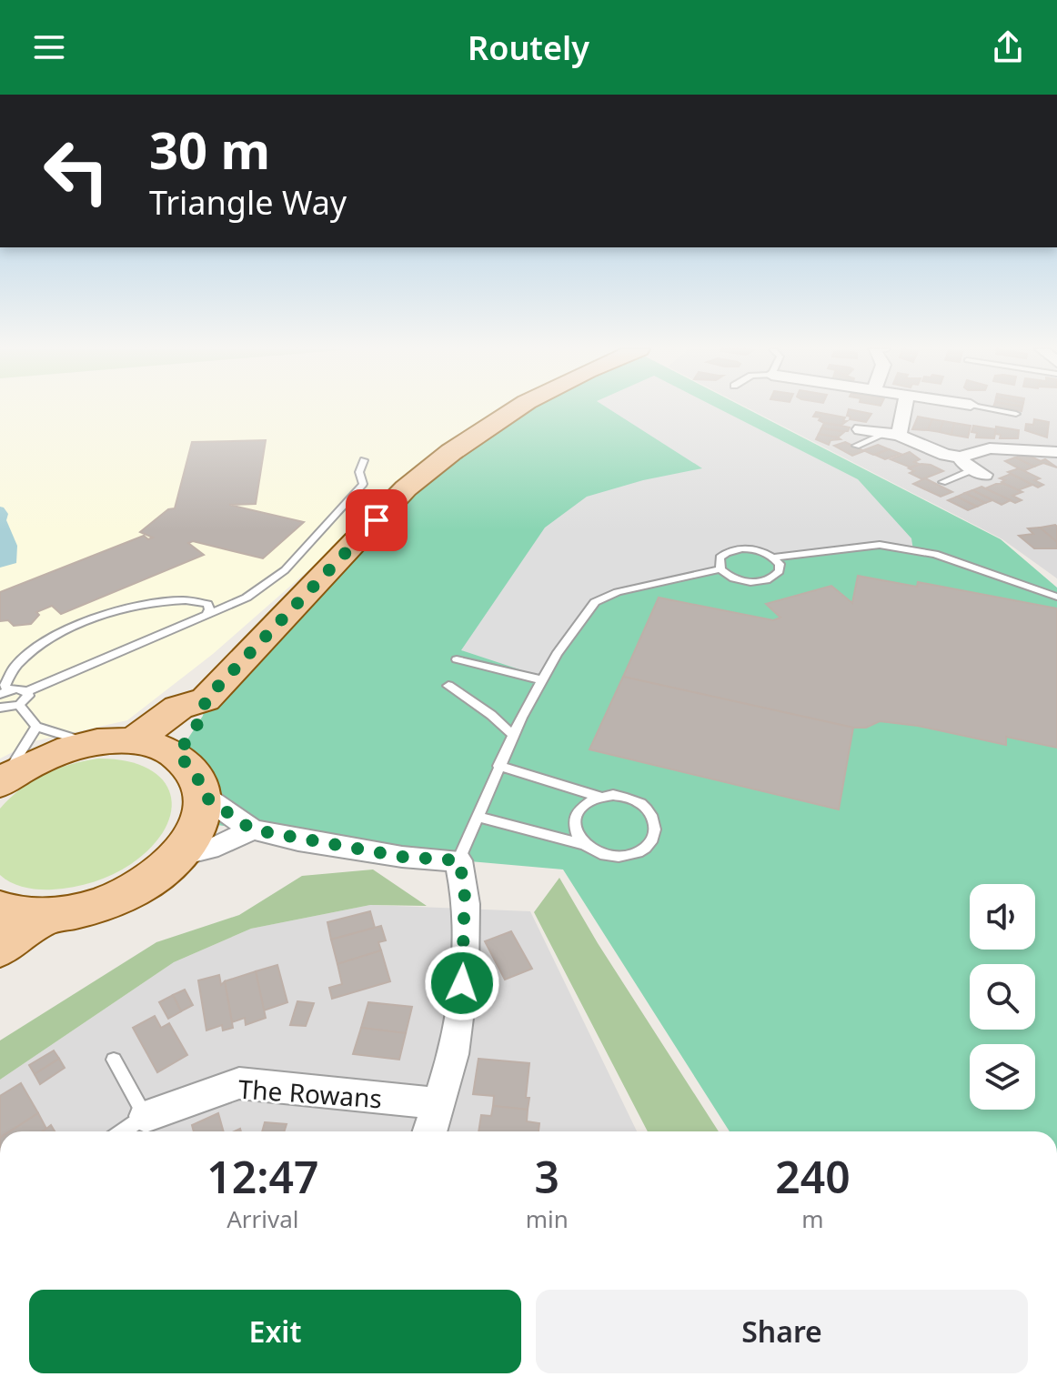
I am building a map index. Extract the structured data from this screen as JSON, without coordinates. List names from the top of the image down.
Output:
{
  "streets": {
    "street": ["The Rowans"]
  },
  "page": {
    "header": "Routely",
    "turn": ["30 m", "Triangle Way"],
    "eta": [
      "12:47",
      "Arrival",
      "3",
      "min",
      "240",
      "m"
    ],
    "buttons": ["Exit", "Share"]
  }
}
